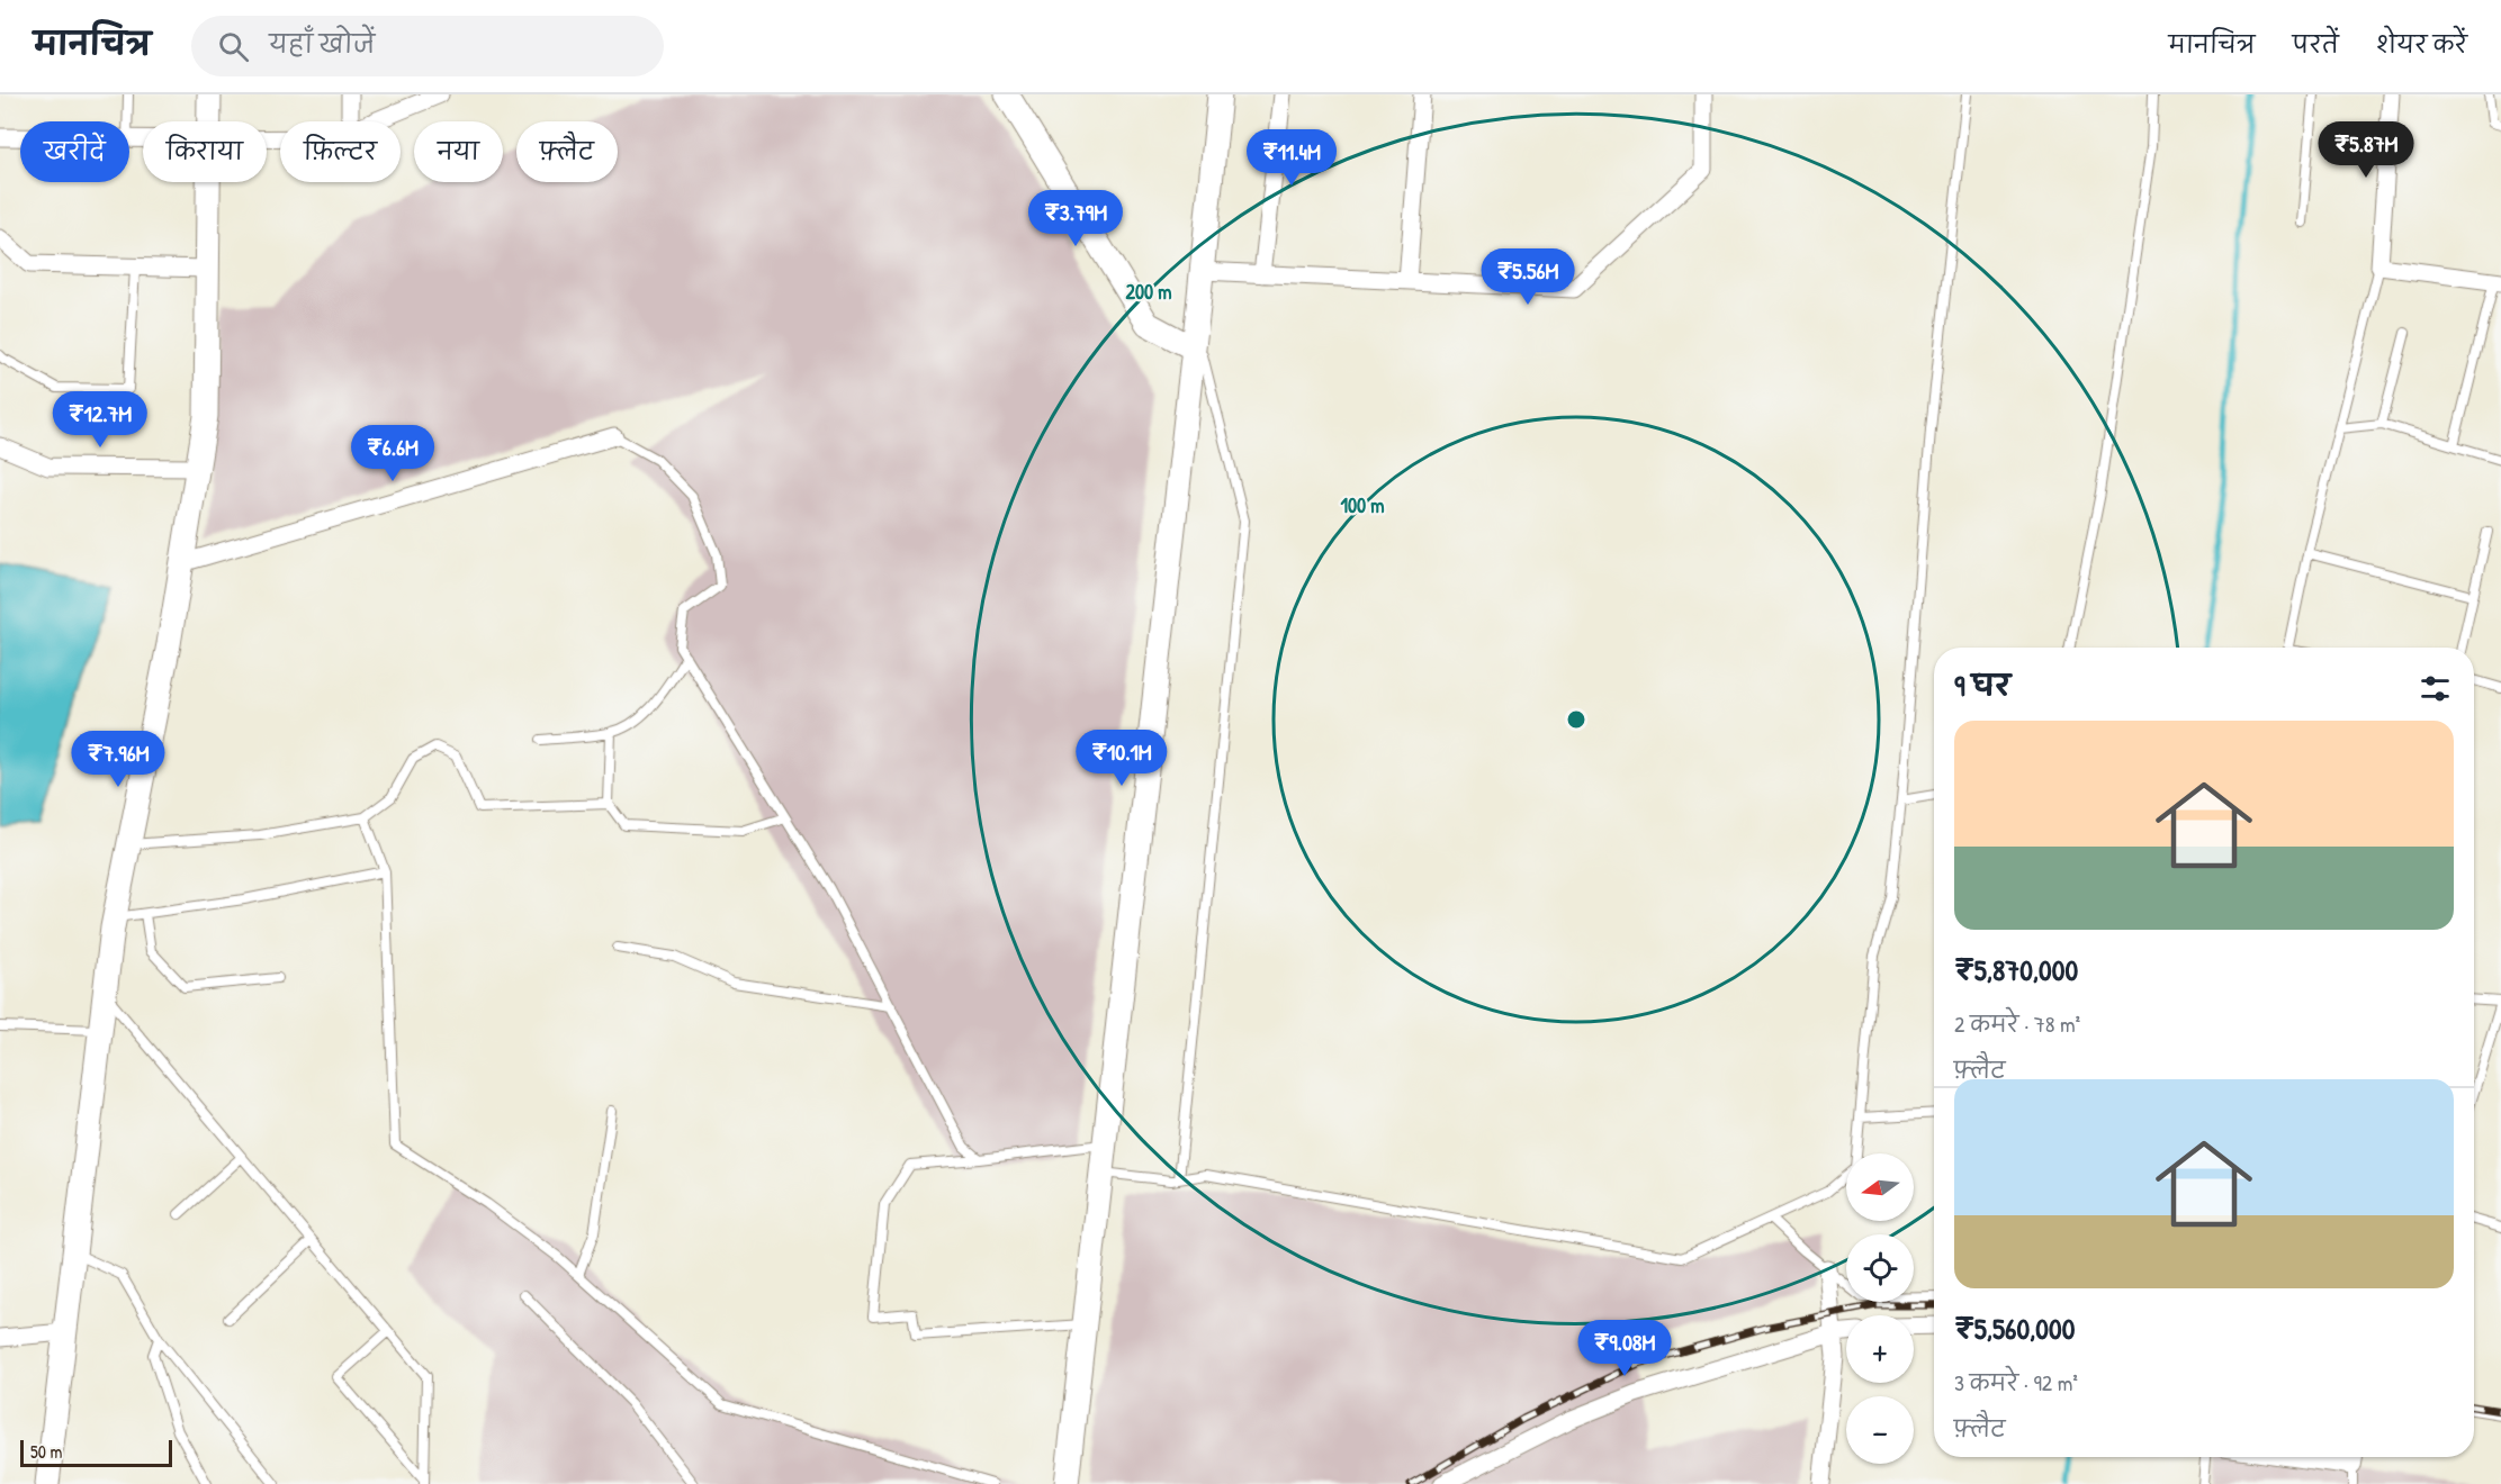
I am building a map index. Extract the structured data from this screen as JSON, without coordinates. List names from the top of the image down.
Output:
{
  "scale_bar": "50 m",
  "north": "left",
  "page": {
    "header": "मानचित्र",
    "search": "यहाँ खोजें",
    "nav": ["मानचित्र", "परतें", "शेयर करें"],
    "price": [
      "₹5.87M",
      "₹11.4M",
      "₹3.79M",
      "₹5.56M",
      "₹12.7M",
      "₹6.6M",
      "₹10.1M",
      "₹7.96M",
      "₹9.08M"
    ],
    "chip": [
      "खरीदें",
      "किराया",
      "फ़िल्टर",
      "नया",
      "फ़्लैट"
    ],
    "heading": "9 घर",
    "list": [
      {
        "name": "₹5,870,000",
        "note": "2 कमरे · 78 m² · फ़्लैट"
      },
      {
        "name": "₹5,560,000",
        "note": "3 कमरे · 92 m² · फ़्लैट"
      }
    ],
    "map_buttons": ["+", "−"],
    "scale": "50 m"
  },
  "rings": ["200 m", "100 m"]
}
